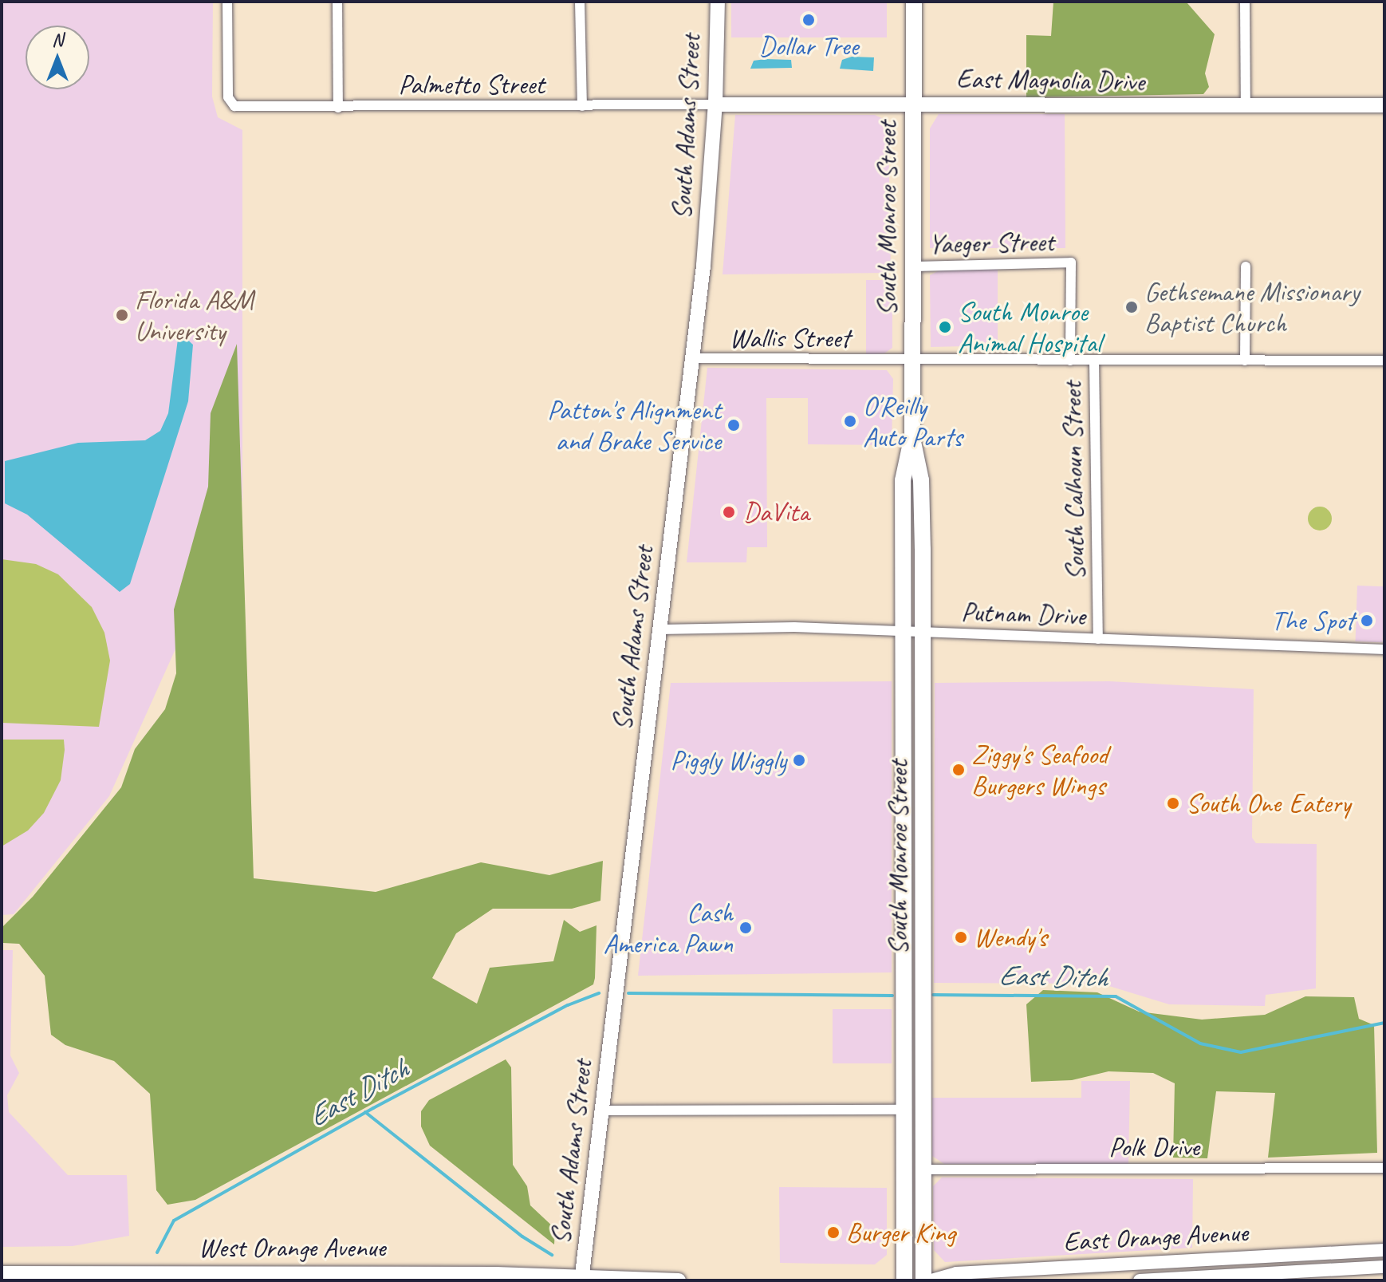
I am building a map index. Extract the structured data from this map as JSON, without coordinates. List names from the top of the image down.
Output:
{
  "streets": {
    "main road": [
      "East Magnolia Drive",
      "South Adams Street",
      "South Monroe Street",
      "West Orange Avenue"
    ],
    "street": [
      "Palmetto Street",
      "Yaeger Street",
      "Wallis Street",
      "South Calhoun Street",
      "Putnam Drive",
      "Polk Drive",
      "East Orange Avenue"
    ]
  },
  "crossings": [
    ["East Magnolia Drive", "Palmetto Street"],
    ["East Magnolia Drive", "South Adams Street"],
    ["East Magnolia Drive", "South Monroe Street"],
    ["Palmetto Street", "South Adams Street"],
    ["South Adams Street", "Wallis Street"],
    ["South Adams Street", "Putnam Drive"],
    ["South Adams Street", "West Orange Avenue"],
    ["South Monroe Street", "Yaeger Street"],
    ["South Monroe Street", "Wallis Street"],
    ["South Monroe Street", "Putnam Drive"],
    ["South Monroe Street", "Polk Drive"],
    ["Yaeger Street", "South Calhoun Street"],
    ["Wallis Street", "South Calhoun Street"],
    ["South Calhoun Street", "Putnam Drive"]
  ],
  "water": ["East Ditch"],
  "places": [
    "Dollar Tree",
    "Gethsemane Missionary Baptist Church",
    "Florida A&M University",
    "South Monroe Animal Hospital",
    "O'Reilly Auto Parts",
    "Patton's Alignment and Brake Service",
    "DaVita",
    "The Spot",
    "Piggly Wiggly",
    "Ziggy's Seafood Burgers Wings",
    "South One Eatery",
    "Cash America Pawn",
    "Wendy's",
    "Burger King"
  ],
  "north": "top"
}
